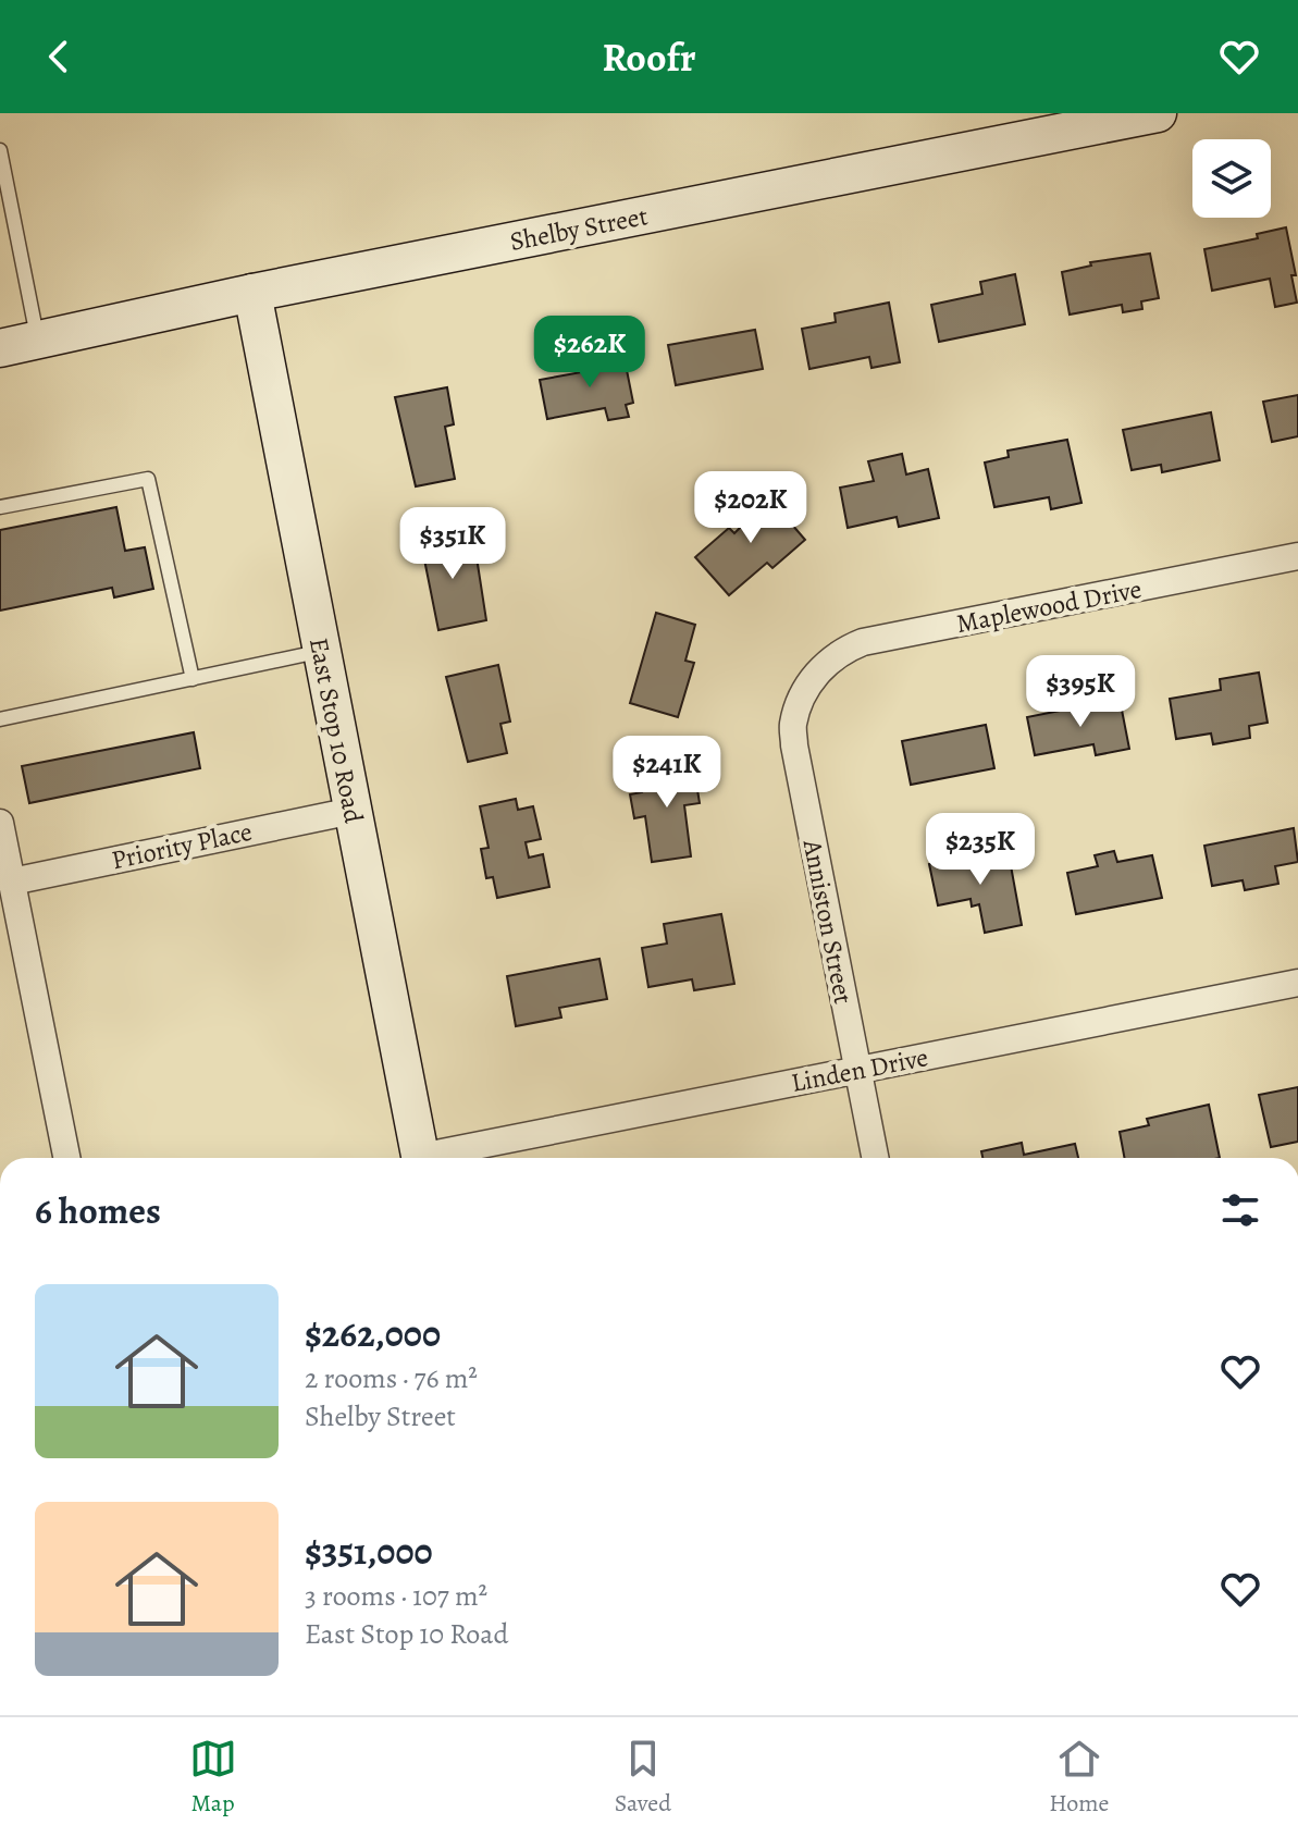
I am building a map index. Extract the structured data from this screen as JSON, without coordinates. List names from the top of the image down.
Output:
{
  "streets": {
    "street": [
      "Shelby Street",
      "Maplewood Drive",
      "East Stop 10 Road",
      "Priority Place",
      "Anniston Street",
      "Linden Drive"
    ]
  },
  "crossings": [
    ["Shelby Street", "East Stop 10 Road"],
    ["Maplewood Drive", "Anniston Street"],
    ["East Stop 10 Road", "Priority Place"],
    ["Anniston Street", "Linden Drive"]
  ],
  "page": {
    "header": "Roofr",
    "price": [
      "$262K",
      "$202K",
      "$351K",
      "$395K",
      "$241K",
      "$235K"
    ],
    "heading": "6 homes",
    "list": [
      {
        "name": "$262,000",
        "note": "2 rooms · 76 m² · Shelby Street"
      },
      {
        "name": "$351,000",
        "note": "3 rooms · 107 m² · East Stop 10 Road"
      }
    ],
    "tabs": ["Map", "Saved", "Home"]
  }
}
